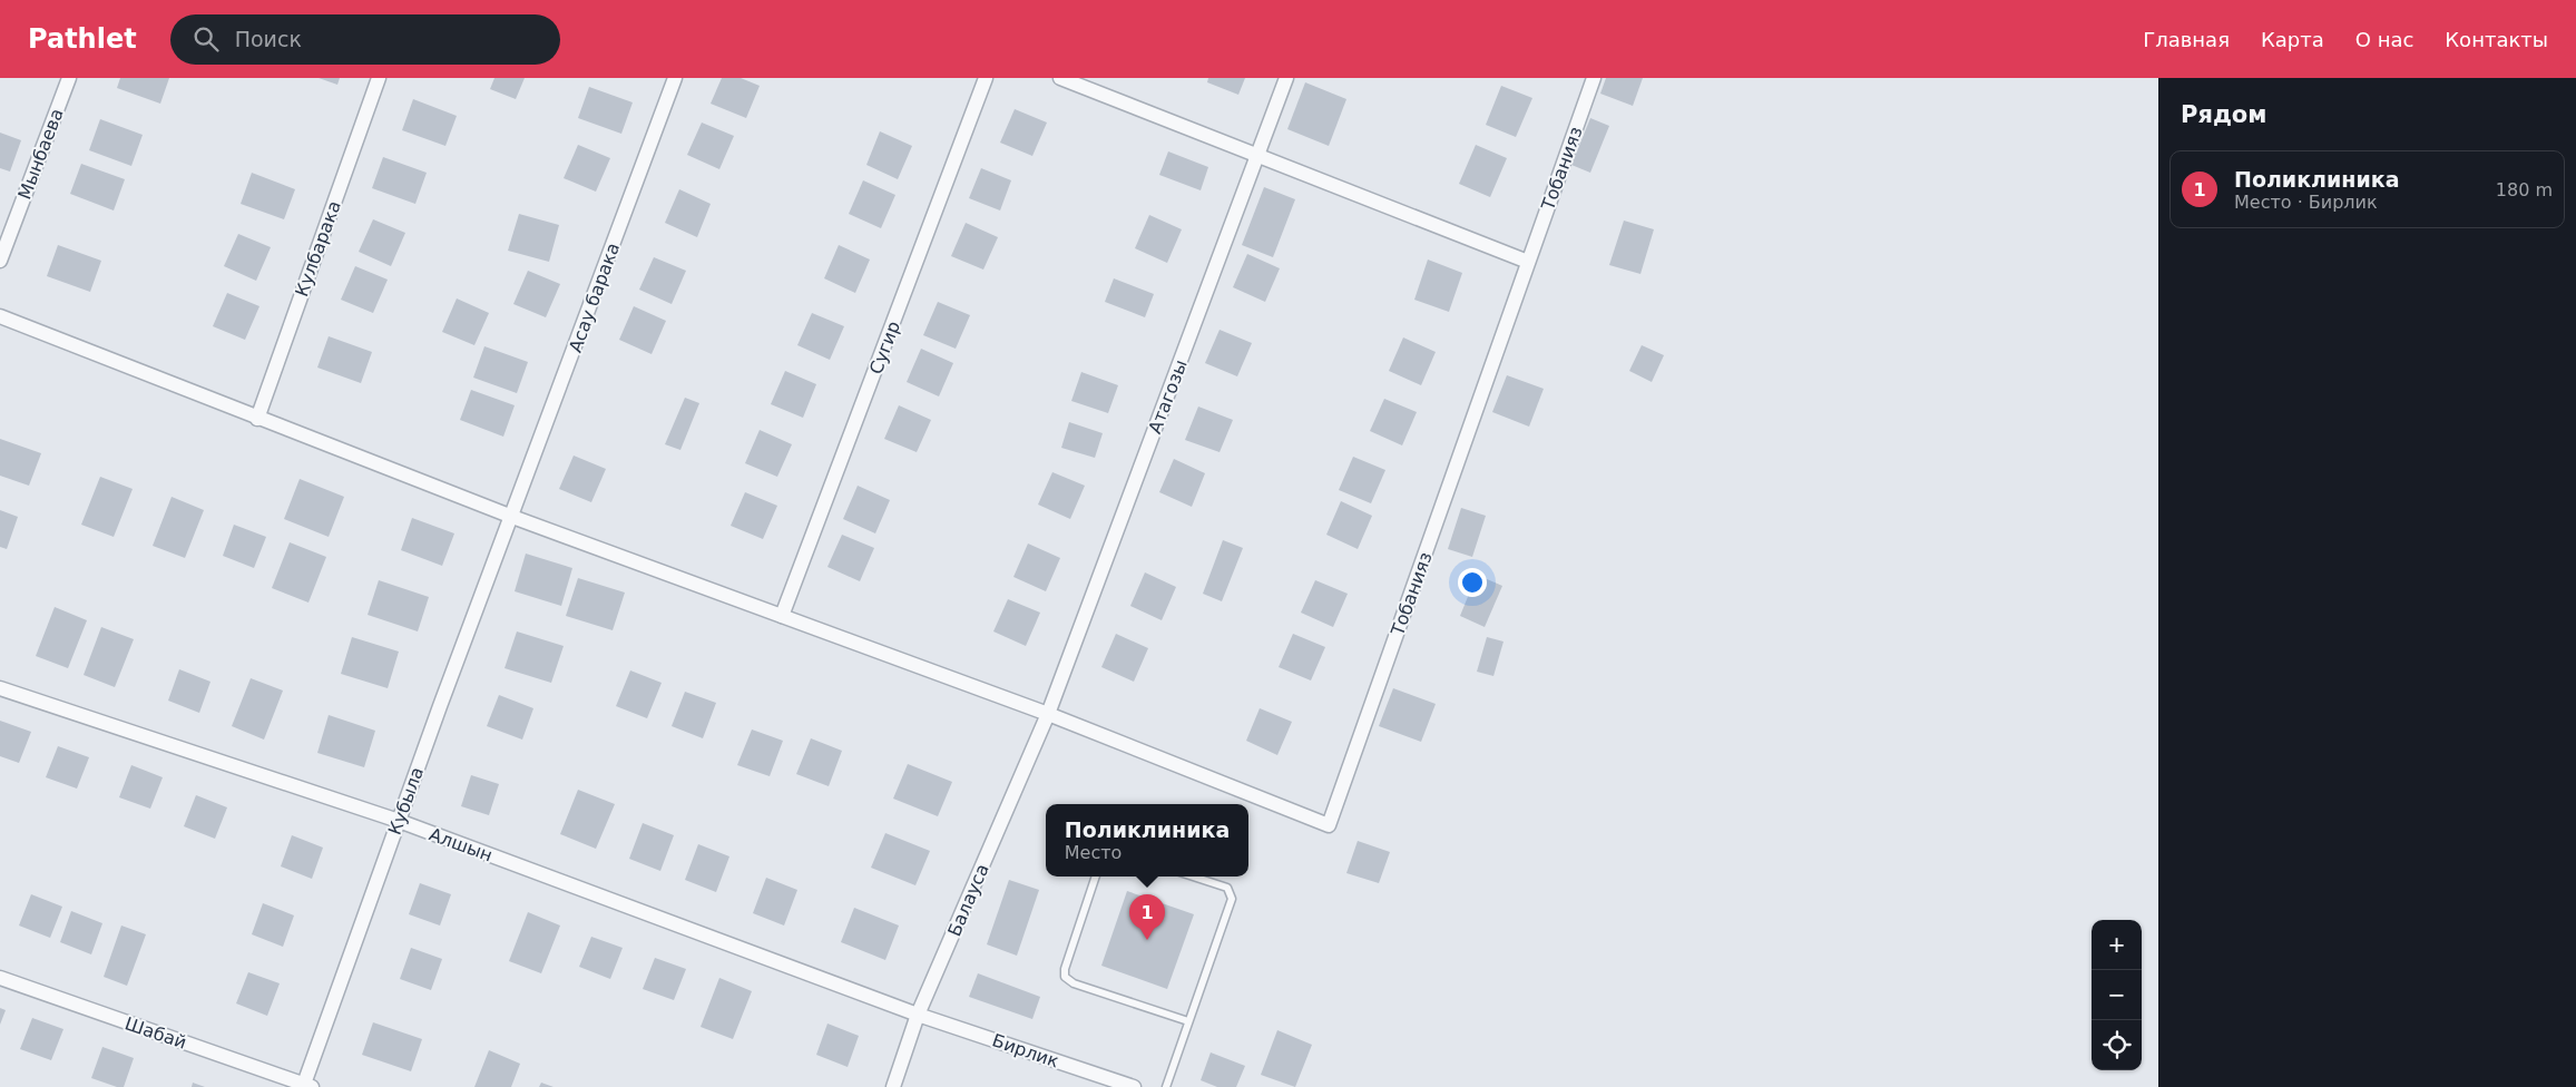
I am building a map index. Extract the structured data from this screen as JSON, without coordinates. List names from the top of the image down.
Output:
{
  "streets": {
    "street": [
      "Мынбаева",
      "Тобанияз",
      "Кулбарака",
      "Асау барака",
      "Сугир",
      "Атагозы",
      "Кубыла",
      "Алшын",
      "Балауса",
      "Шабай",
      "Бирлик"
    ]
  },
  "crossings": [
    ["Тобанияз", "Атагозы"],
    ["Тобанияз", "Балауса"],
    ["Асау барака", "Кубыла"],
    ["Атагозы", "Балауса"],
    ["Кубыла", "Алшын"],
    ["Кубыла", "Шабай"],
    ["Алшын", "Балауса"],
    ["Алшын", "Бирлик"],
    ["Балауса", "Бирлик"]
  ],
  "page": {
    "header": "Pathlet",
    "search": "Поиск",
    "nav": [
      "Главная",
      "Карта",
      "О нас",
      "Контакты"
    ],
    "heading": "Рядом",
    "list": [
      {
        "mark": "1",
        "name": "Поликлиника",
        "note": "Место · Бирлик",
        "value": "180 m"
      }
    ],
    "popup": ["Поликлиника", "Место"],
    "pins": "1",
    "map_buttons": ["+", "−"]
  }
}
